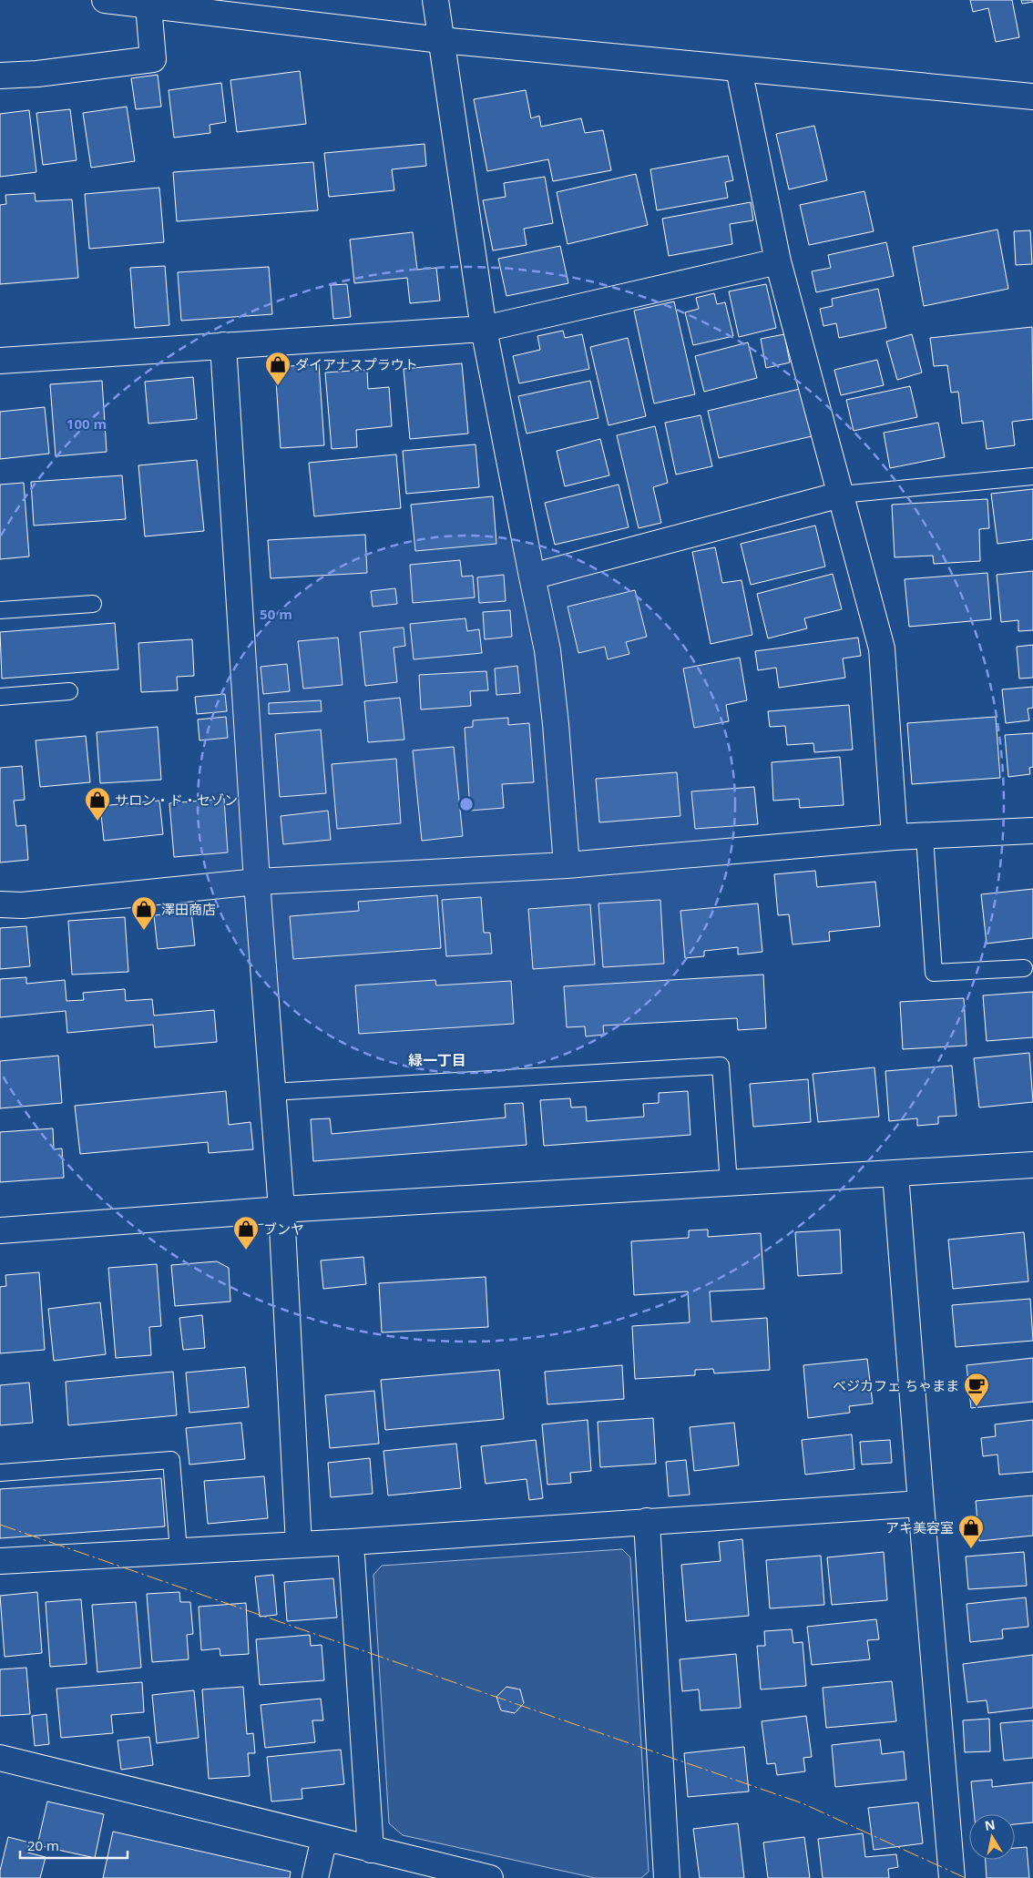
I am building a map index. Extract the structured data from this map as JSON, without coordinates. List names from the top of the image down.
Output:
{
  "districts": ["緑一丁目"],
  "places": {
    "shop": [
      "ダイアナスプラウト",
      "サロン・ド・セゾン",
      "澤田商店",
      "ブンヤ",
      "アキ美容室"
    ],
    "cafe": ["ベジカフェ ちゃまま"]
  },
  "scale_bar": "20 m",
  "north": "top",
  "rings": ["100 m", "50 m"]
}
